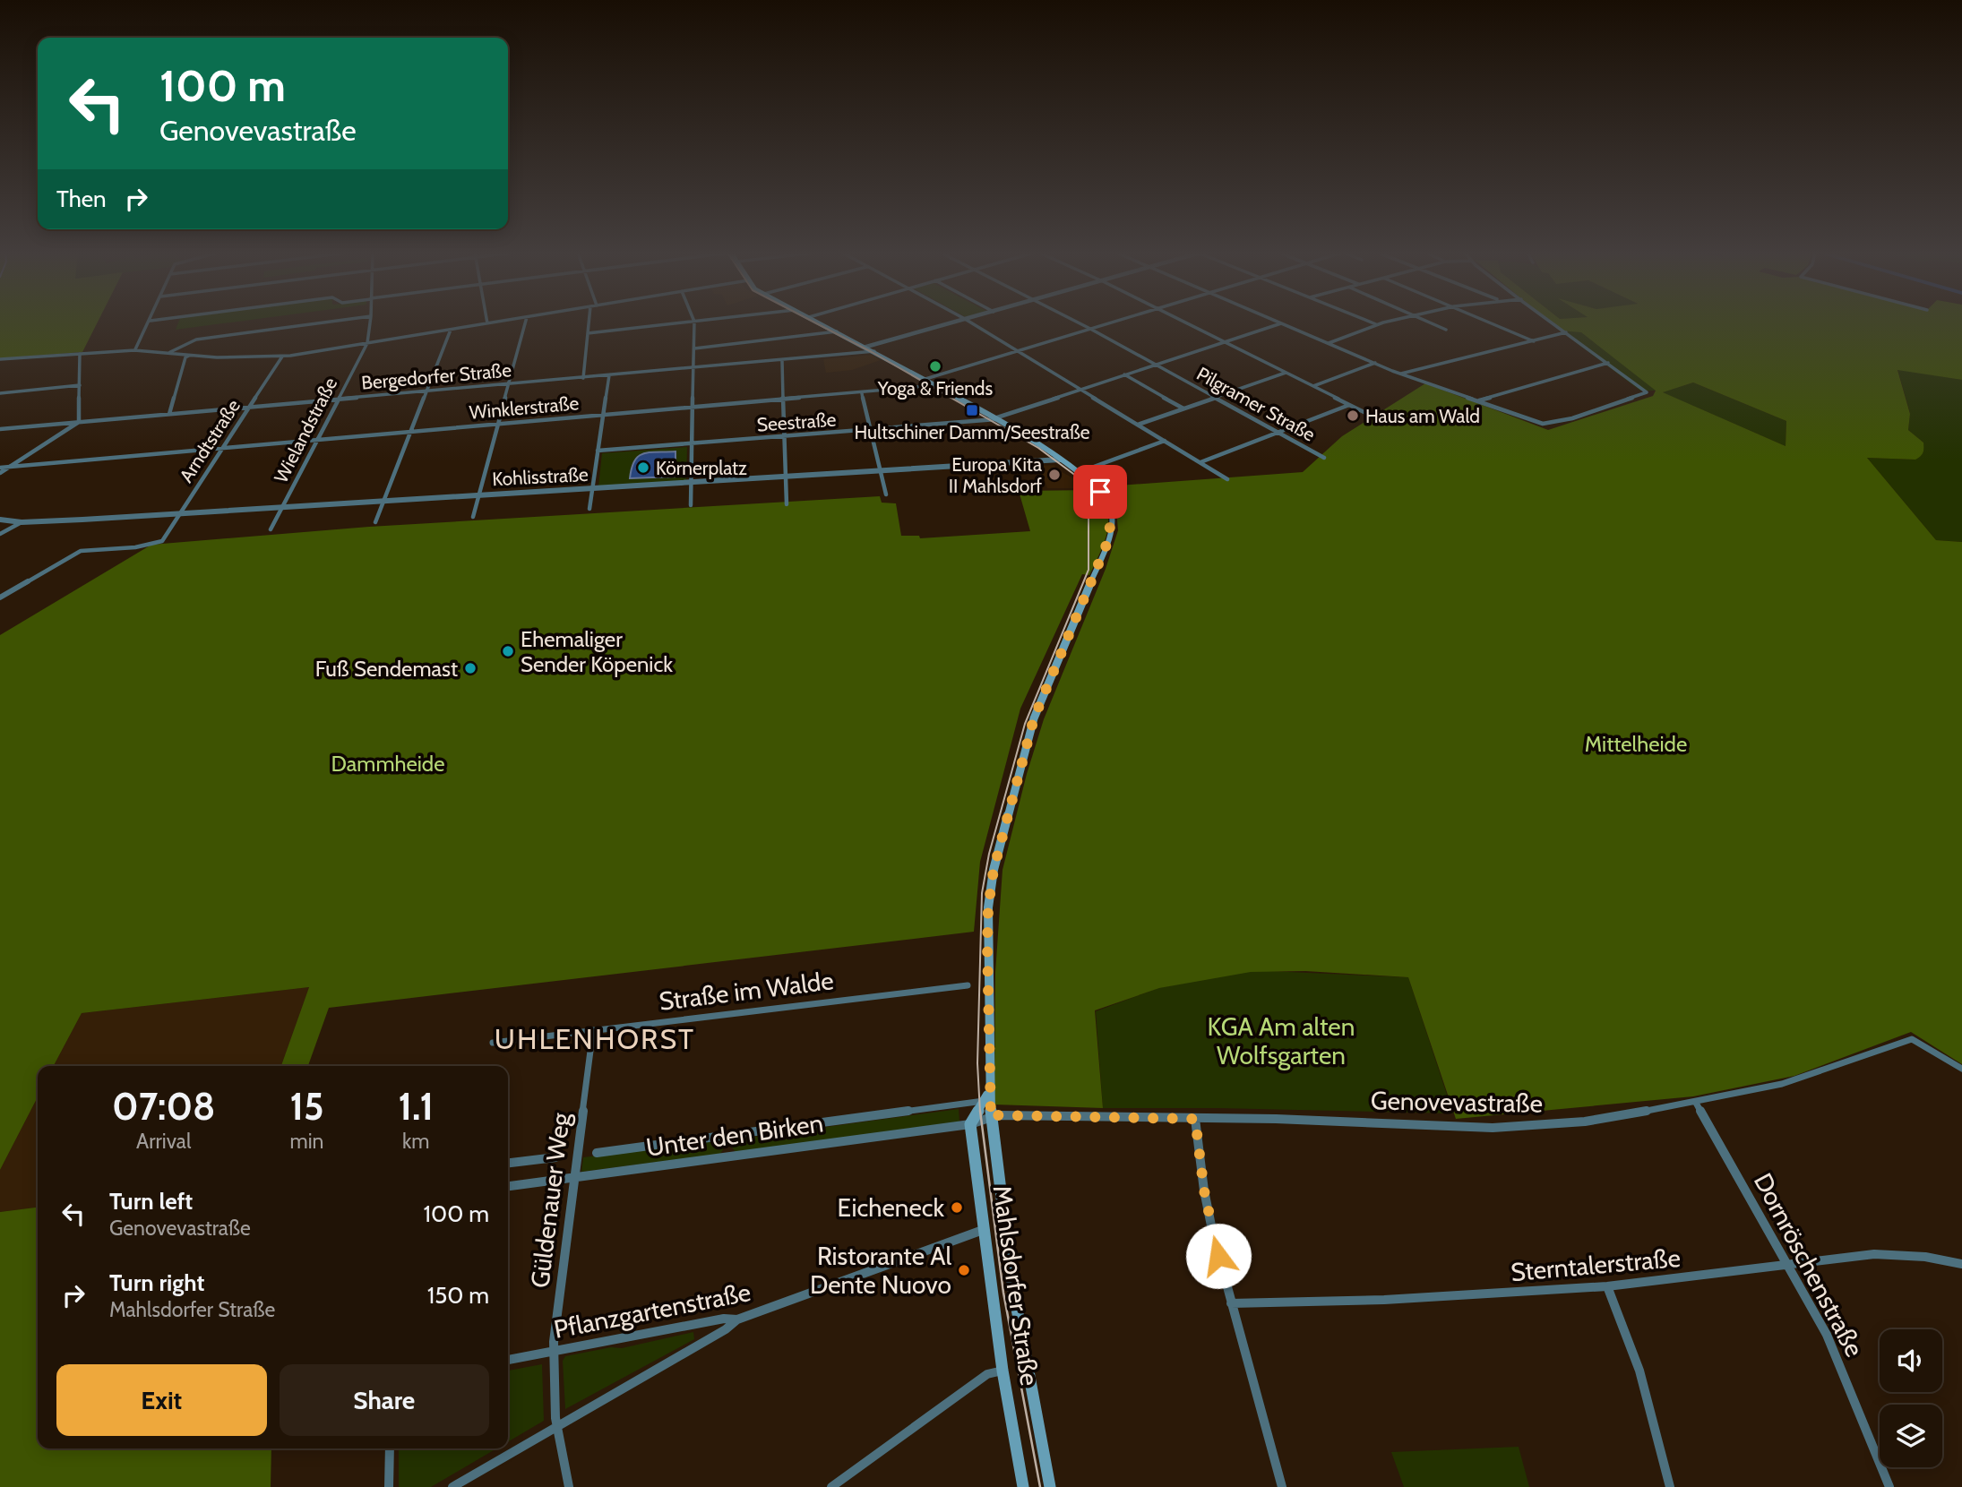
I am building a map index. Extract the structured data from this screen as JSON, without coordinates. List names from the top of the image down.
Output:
{
  "streets": {
    "main road": ["Mahlsdorfer Straße"],
    "street": [
      "Bergedorfer Straße",
      "Pilgramer Straße",
      "Winklerstraße",
      "Seestraße",
      "Wielandstraße",
      "Arndtstraße",
      "Kohlisstraße",
      "Straße im Walde",
      "Genovevastraße",
      "Unter den Birken",
      "Güldenauer Weg",
      "Sterntalerstraße",
      "Dornröschenstraße",
      "Pflanzgartenstraße"
    ]
  },
  "crossings": [
    ["Bergedorfer Straße", "Wielandstraße"],
    ["Bergedorfer Straße", "Arndtstraße"],
    ["Pilgramer Straße", "Seestraße"],
    ["Winklerstraße", "Wielandstraße"],
    ["Winklerstraße", "Arndtstraße"],
    ["Wielandstraße", "Kohlisstraße"],
    ["Arndtstraße", "Kohlisstraße"],
    ["Straße im Walde", "Güldenauer Weg"],
    ["Genovevastraße", "Unter den Birken"],
    ["Genovevastraße", "Dornröschenstraße"],
    ["Genovevastraße", "Mahlsdorfer Straße"],
    ["Unter den Birken", "Güldenauer Weg"],
    ["Unter den Birken", "Mahlsdorfer Straße"],
    ["Güldenauer Weg", "Pflanzgartenstraße"],
    ["Sterntalerstraße", "Dornröschenstraße"],
    ["Mahlsdorfer Straße", "Pflanzgartenstraße"]
  ],
  "districts": ["UHLENHORST"],
  "parks": ["Mittelheide", "Dammheide", "KGA Am alten Wolfsgarten"],
  "places": {
    "other": [
      "Yoga & Friends",
      "Haus am Wald",
      "Körnerplatz",
      "Europa Kita II Mahlsdorf",
      "Ehemaliger Sender Köpenick",
      "Fuß Sendemast",
      "Eicheneck",
      "Ristorante Al Dente Nuovo"
    ],
    "transit": ["Hultschiner Damm/Seestraße"]
  },
  "page": {
    "turn": ["100 m", "Genovevastraße"],
    "then": "Then",
    "eta": [
      "07:08",
      "Arrival",
      "15",
      "min",
      "1.1",
      "km"
    ],
    "list": [
      {
        "name": "Turn left",
        "note": "Genovevastraße",
        "value": "100 m"
      },
      {
        "name": "Turn right",
        "note": "Mahlsdorfer Straße",
        "value": "150 m"
      }
    ],
    "buttons": ["Exit", "Share"]
  }
}
